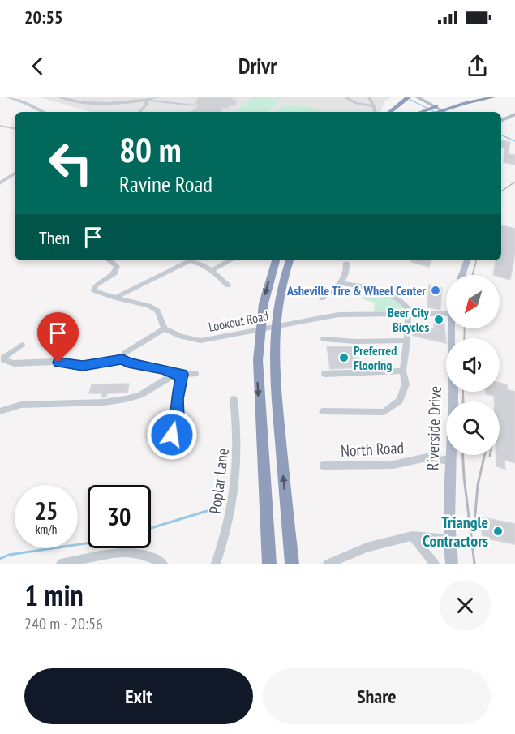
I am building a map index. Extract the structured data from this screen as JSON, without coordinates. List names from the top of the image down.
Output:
{
  "streets": {
    "main road": ["Riverside Drive"],
    "street": ["Lookout Road", "North Road", "Poplar Lane"]
  },
  "crossings": [
    ["Riverside Drive", "North Road"]
  ],
  "places": [
    "Asheville Tire & Wheel Center",
    "Beer City Bicycles",
    "Preferred Flooring",
    "Triangle Contractors"
  ],
  "north": "bottom left",
  "page": {
    "status": "20:55",
    "header": "Drivr",
    "turn": ["80 m", "Ravine Road"],
    "then": "Then",
    "speed": "25 km/h",
    "limit": "30",
    "heading": ["1 min", "240 m · 20:56"],
    "buttons": ["Exit", "Share"]
  }
}
